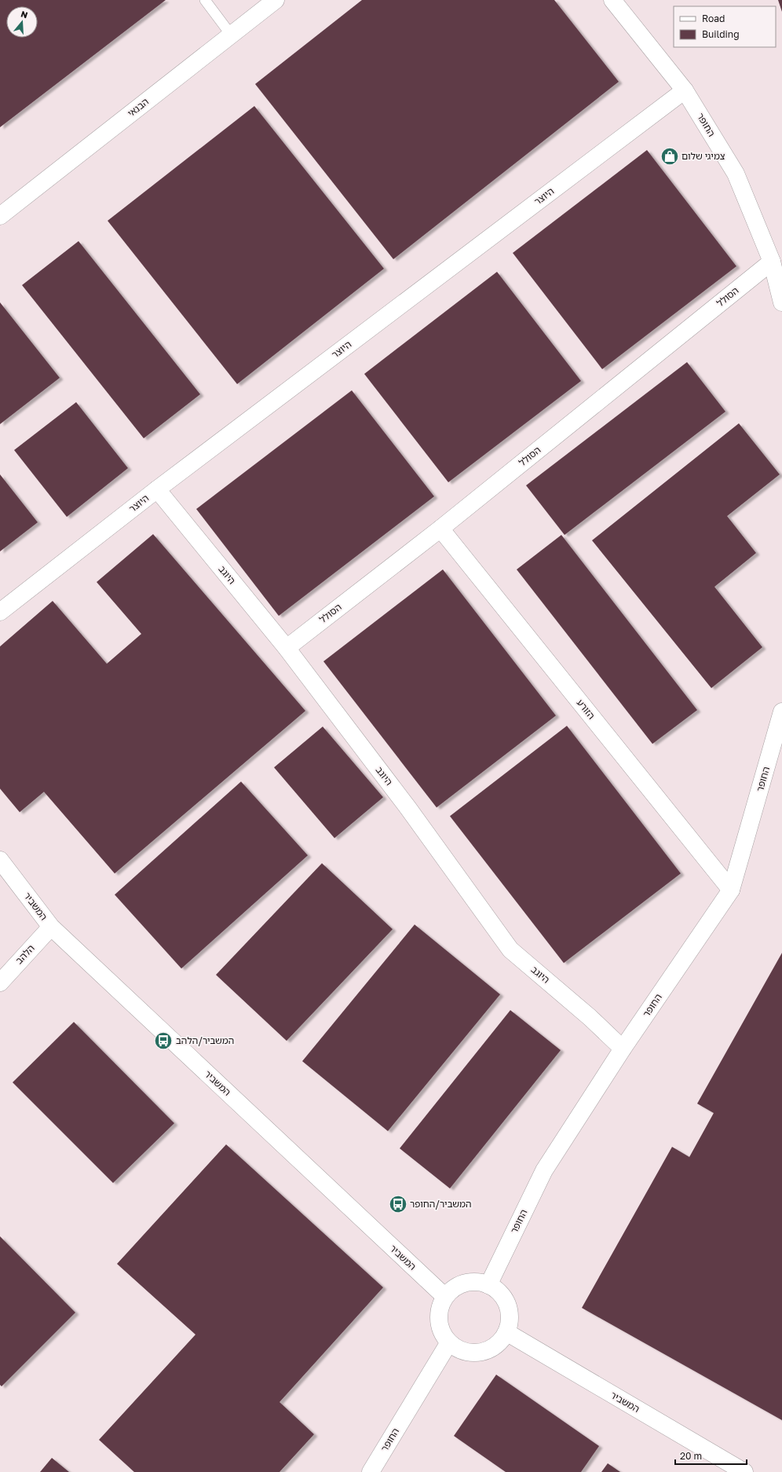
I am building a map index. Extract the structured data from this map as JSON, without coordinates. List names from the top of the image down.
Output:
{
  "streets": {
    "street": [
      "הבנאי",
      "החופר",
      "היוצר",
      "הסולל",
      "היוגב",
      "הזורע",
      "המשביר",
      "הלהב"
    ]
  },
  "crossings": [
    ["החופר", "היוצר"],
    ["החופר", "הסולל"],
    ["החופר", "היוגב"],
    ["החופר", "הזורע"],
    ["החופר", "המשביר"],
    ["היוצר", "היוגב"],
    ["הסולל", "היוגב"],
    ["הסולל", "הזורע"],
    ["המשביר", "הלהב"]
  ],
  "places": {
    "shop": ["צמיגי שלום"],
    "bus stop": ["המשביר/הלהב", "המשביר/החופר"]
  },
  "legend": ["Road", "Building"],
  "scale_bar": "20 m",
  "north": "top"
}
